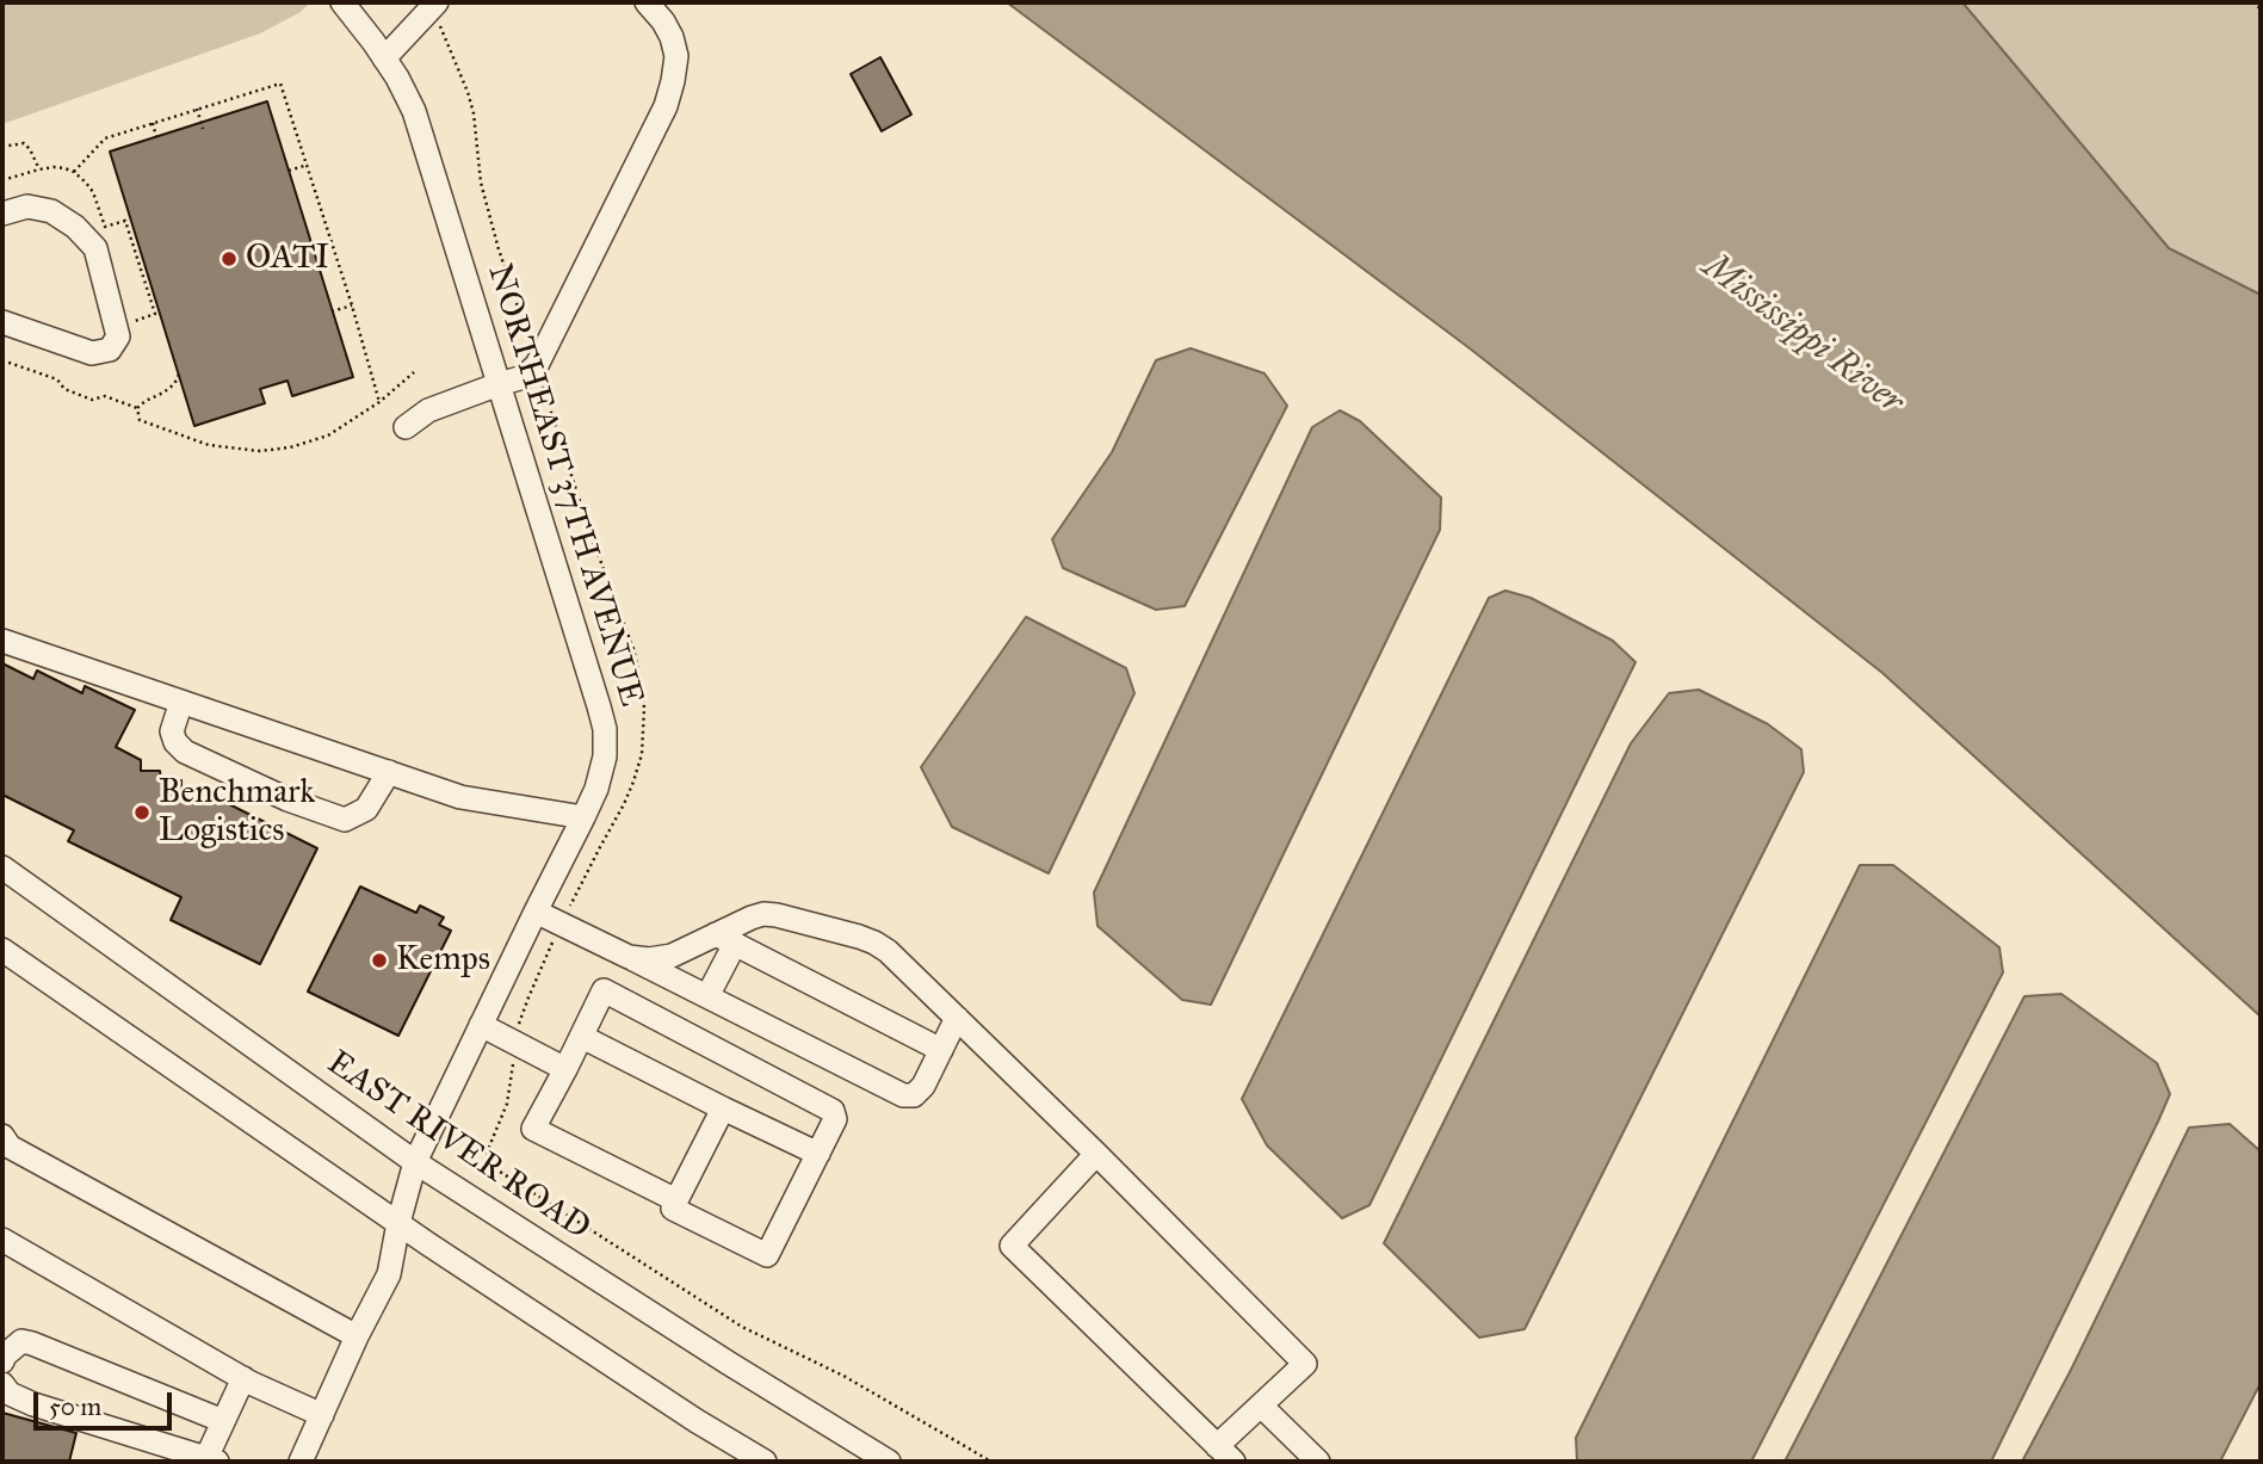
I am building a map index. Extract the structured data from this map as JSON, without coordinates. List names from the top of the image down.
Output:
{
  "streets": {
    "street": ["NORTHEAST 37TH AVENUE", "EAST RIVER ROAD"]
  },
  "crossings": [
    ["NORTHEAST 37TH AVENUE", "EAST RIVER ROAD"]
  ],
  "water": ["Mississippi River"],
  "places": ["OATI", "Benchmark Logistics", "Kemps"],
  "scale_bar": "50 m"
}
